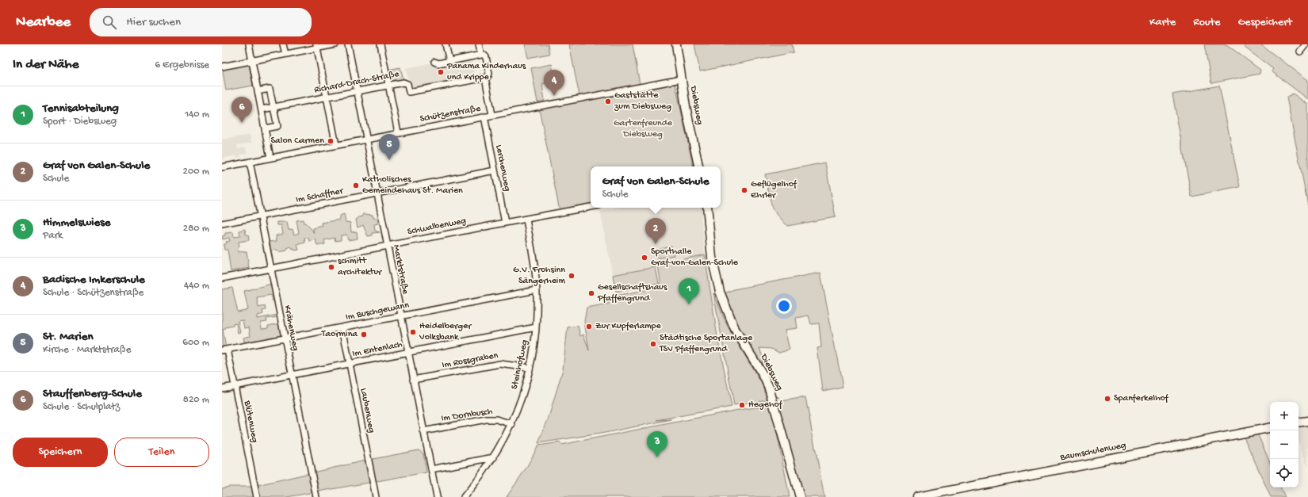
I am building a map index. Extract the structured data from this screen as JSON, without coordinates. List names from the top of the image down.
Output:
{
  "streets": {
    "main road": ["Diebsweg", "Baumschulenweg"],
    "street": [
      "Richard-Drach-Straße",
      "Schützenstraße",
      "Lerchenweg",
      "Im Schaffner",
      "Schwalbenweg",
      "Marktstraße",
      "Im Buschgewann",
      "Krähenweg",
      "Im Entenlach",
      "Im Rossgraben",
      "Steinhofweg",
      "Laubenweg",
      "Im Dornbusch",
      "Blütenweg"
    ]
  },
  "crossings": [
    ["Richard-Drach-Straße", "Marktstraße"],
    ["Diebsweg", "Schützenstraße"],
    ["Schützenstraße", "Lerchenweg"],
    ["Schützenstraße", "Marktstraße"],
    ["Schützenstraße", "Krähenweg"],
    ["Lerchenweg", "Im Schaffner"],
    ["Lerchenweg", "Schwalbenweg"],
    ["Im Schaffner", "Marktstraße"],
    ["Im Schaffner", "Krähenweg"],
    ["Schwalbenweg", "Marktstraße"],
    ["Schwalbenweg", "Krähenweg"],
    ["Schwalbenweg", "Steinhofweg"],
    ["Marktstraße", "Im Buschgewann"],
    ["Marktstraße", "Im Entenlach"],
    ["Marktstraße", "Im Rossgraben"],
    ["Marktstraße", "Im Dornbusch"],
    ["Im Buschgewann", "Krähenweg"],
    ["Im Buschgewann", "Steinhofweg"],
    ["Im Buschgewann", "Laubenweg"],
    ["Im Buschgewann", "Blütenweg"],
    ["Krähenweg", "Im Entenlach"],
    ["Im Entenlach", "Steinhofweg"],
    ["Im Entenlach", "Laubenweg"],
    ["Im Entenlach", "Blütenweg"],
    ["Im Rossgraben", "Steinhofweg"],
    ["Steinhofweg", "Im Dornbusch"]
  ],
  "parks": ["Gartenfreunde Diebsweg"],
  "places": [
    "Panama Kinderhaus und Krippe",
    "Gaststätte zum Diebsweg",
    "Salon Carmen",
    "Katholisches Gemeindehaus St. Marien",
    "Geflügelhof Ehrler",
    "Sporthalle Graf-von-Galen-Schule",
    "schmitt architektur",
    "G.V. Frohsinn Sängerheim",
    "Gesellschaftshaus Pfaffengrund",
    "Zur Kupferlampe",
    "Heidelberger Volksbank",
    "Taormina",
    "Städtische Sportanlage TSV Pfaffengrund",
    "Spanferkelhof",
    "Hegehof"
  ],
  "page": {
    "header": "Nearbee",
    "search": "Hier suchen",
    "nav": ["Karte", "Route", "Gespeichert"],
    "heading": ["In der Nähe", "6 Ergebnisse"],
    "pins": [
      "4",
      "6",
      "5",
      "2",
      "1",
      "3"
    ],
    "list": [
      {
        "mark": "1",
        "name": "Tennisabteilung",
        "note": "Sport · Diebsweg",
        "value": "140 m"
      },
      {
        "mark": "2",
        "name": "Graf von Galen-Schule",
        "note": "Schule",
        "value": "200 m"
      },
      {
        "mark": "3",
        "name": "Himmelswiese",
        "note": "Park",
        "value": "280 m"
      },
      {
        "mark": "4",
        "name": "Badische Imkerschule",
        "note": "Schule · Schützenstraße",
        "value": "440 m"
      },
      {
        "mark": "5",
        "name": "St. Marien",
        "note": "Kirche · Marktstraße",
        "value": "600 m"
      },
      {
        "mark": "6",
        "name": "Stauffenberg-Schule",
        "note": "Schule · Schulplatz",
        "value": "820 m"
      }
    ],
    "popup": ["Graf von Galen-Schule", "Schule"],
    "map_buttons": ["+", "−"],
    "buttons": ["Speichern", "Teilen"]
  }
}
